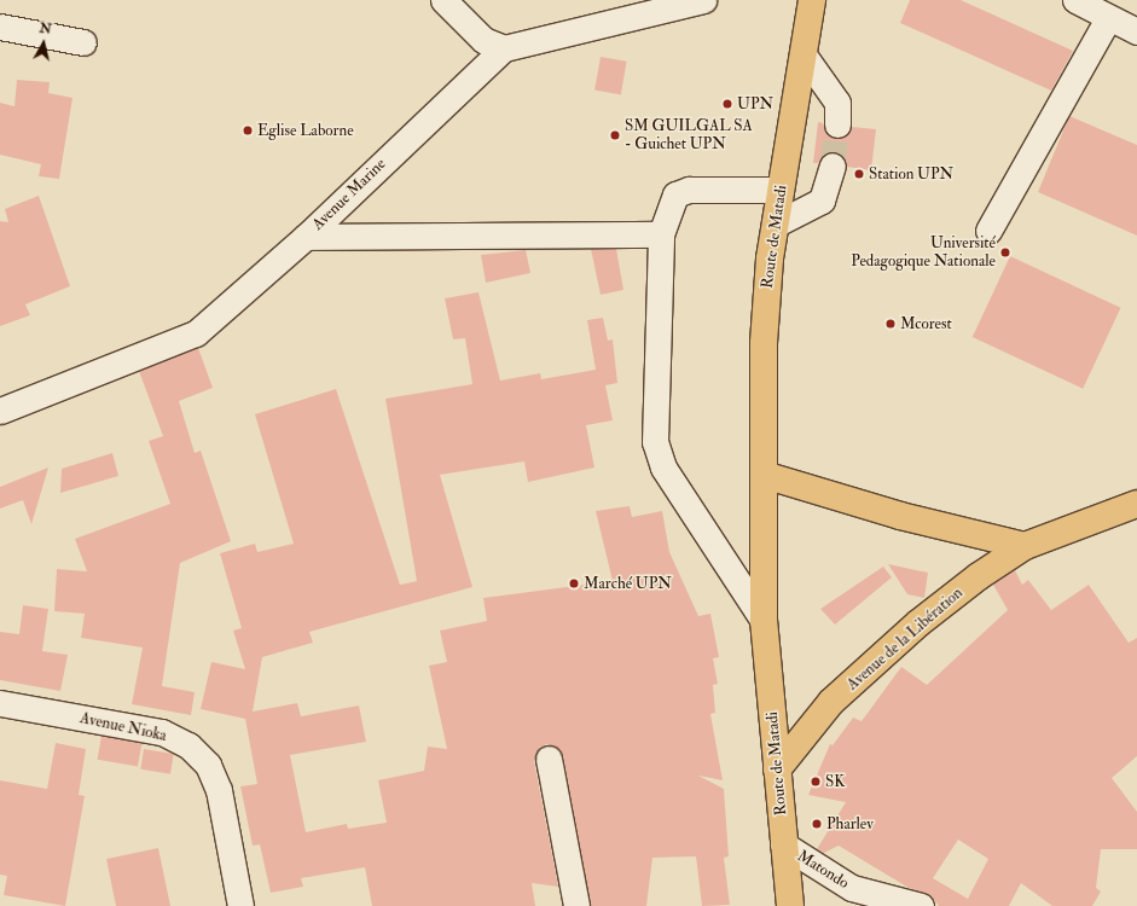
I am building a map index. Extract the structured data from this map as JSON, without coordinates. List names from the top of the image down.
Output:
{
  "streets": {
    "main road": ["Route de Matadi", "Avenue de la Libération"],
    "street": ["Avenue Marine", "Avenue Nioka", "Matondo"]
  },
  "crossings": [
    ["Route de Matadi", "Avenue de la Libération"],
    ["Route de Matadi", "Matondo"]
  ],
  "places": [
    "UPN",
    "Eglise Laborne",
    "SM GUILGAL SA - Guichet UPN",
    "Station UPN",
    "Université Pedagogique Nationale",
    "Mcorest",
    "Marché UPN",
    "SK",
    "Pharlev"
  ],
  "north": "top"
}
